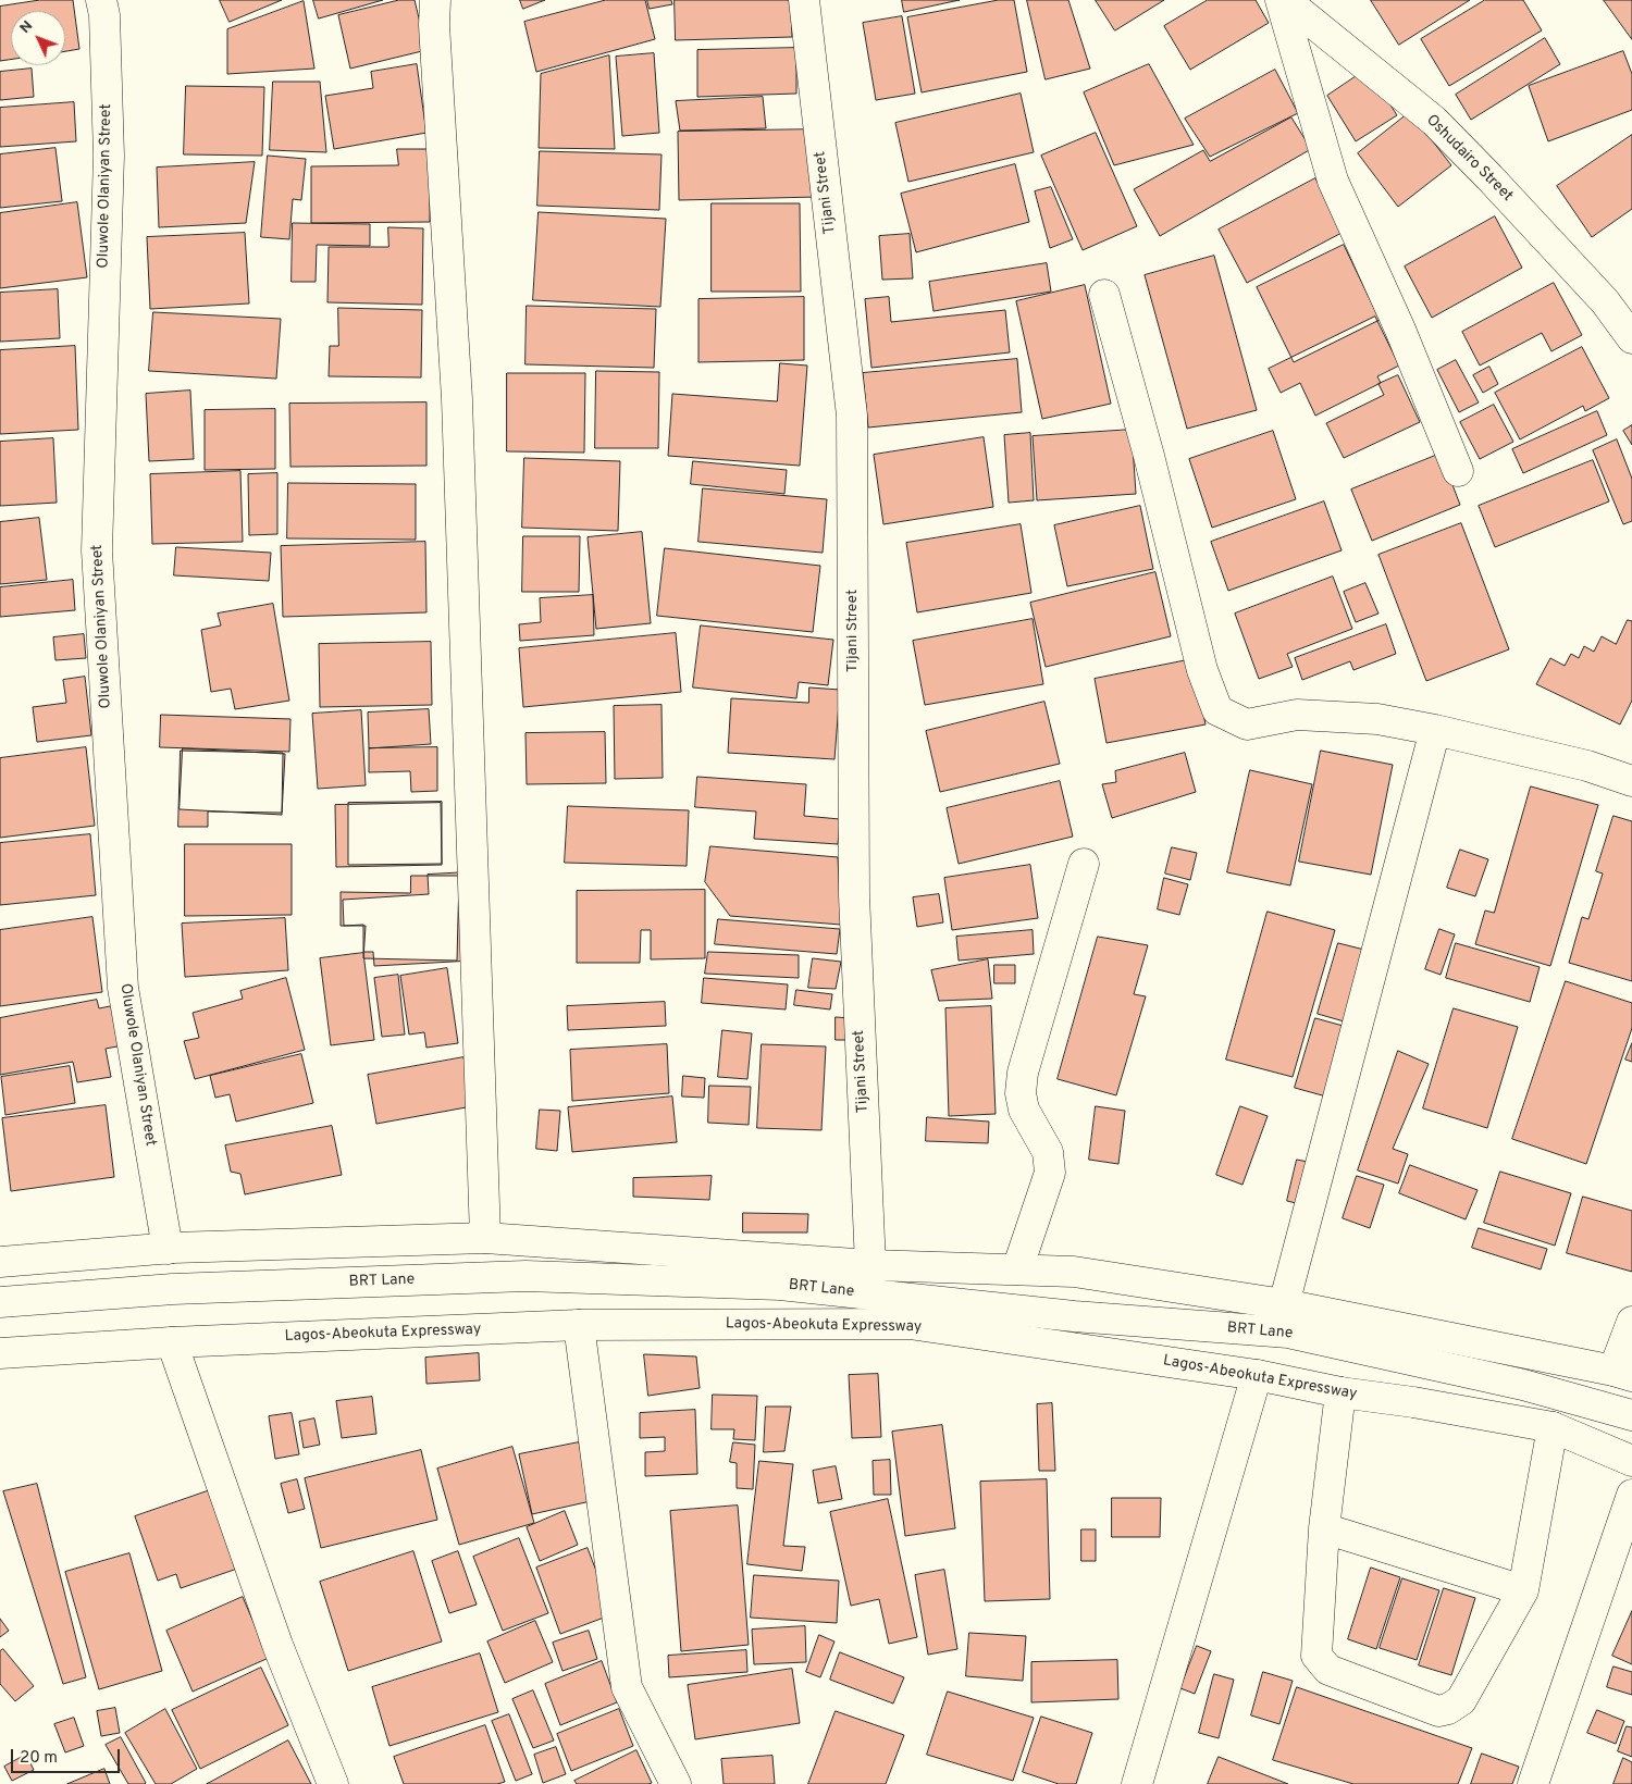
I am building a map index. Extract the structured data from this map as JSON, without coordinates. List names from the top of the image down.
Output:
{
  "streets": {
    "main road": [
      "Oshudairo Street",
      "Oluwole Olaniyan Street",
      "Tijani Street",
      "BRT Lane",
      "Lagos-Abeokuta Expressway"
    ]
  },
  "scale_bar": "20 m",
  "north": "top left"
}
